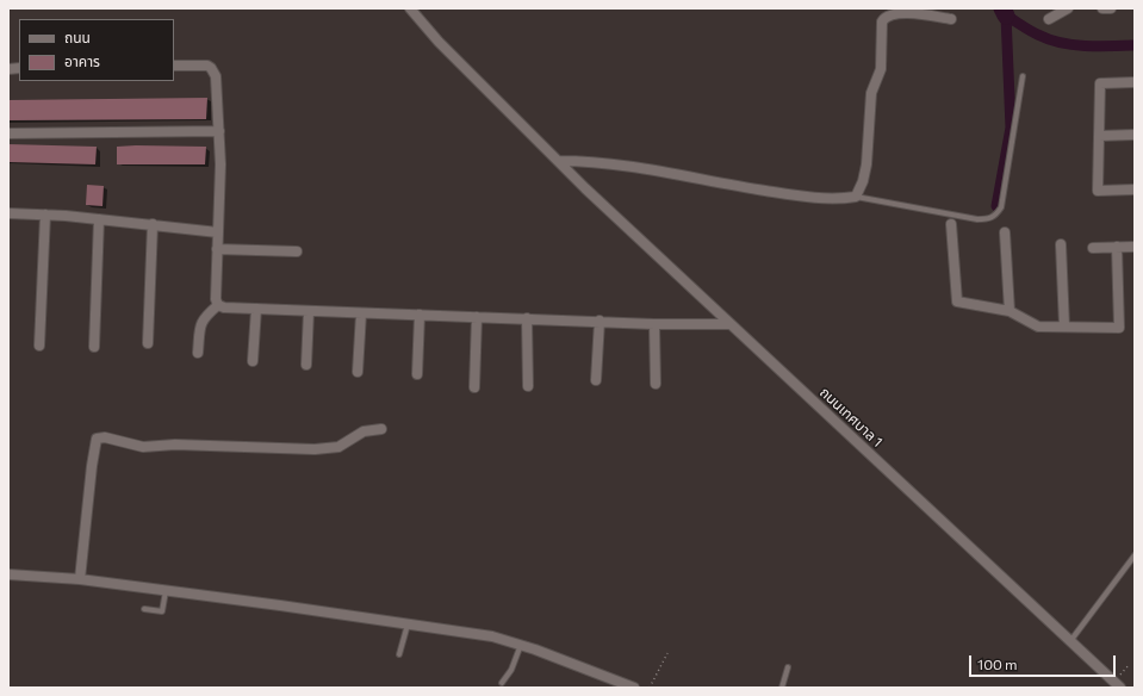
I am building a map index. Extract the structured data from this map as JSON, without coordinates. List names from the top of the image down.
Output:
{
  "streets": {
    "street": ["ถนนเทศบาล 1"]
  },
  "legend": ["ถนน", "อาคาร"],
  "scale_bar": "100 m"
}
